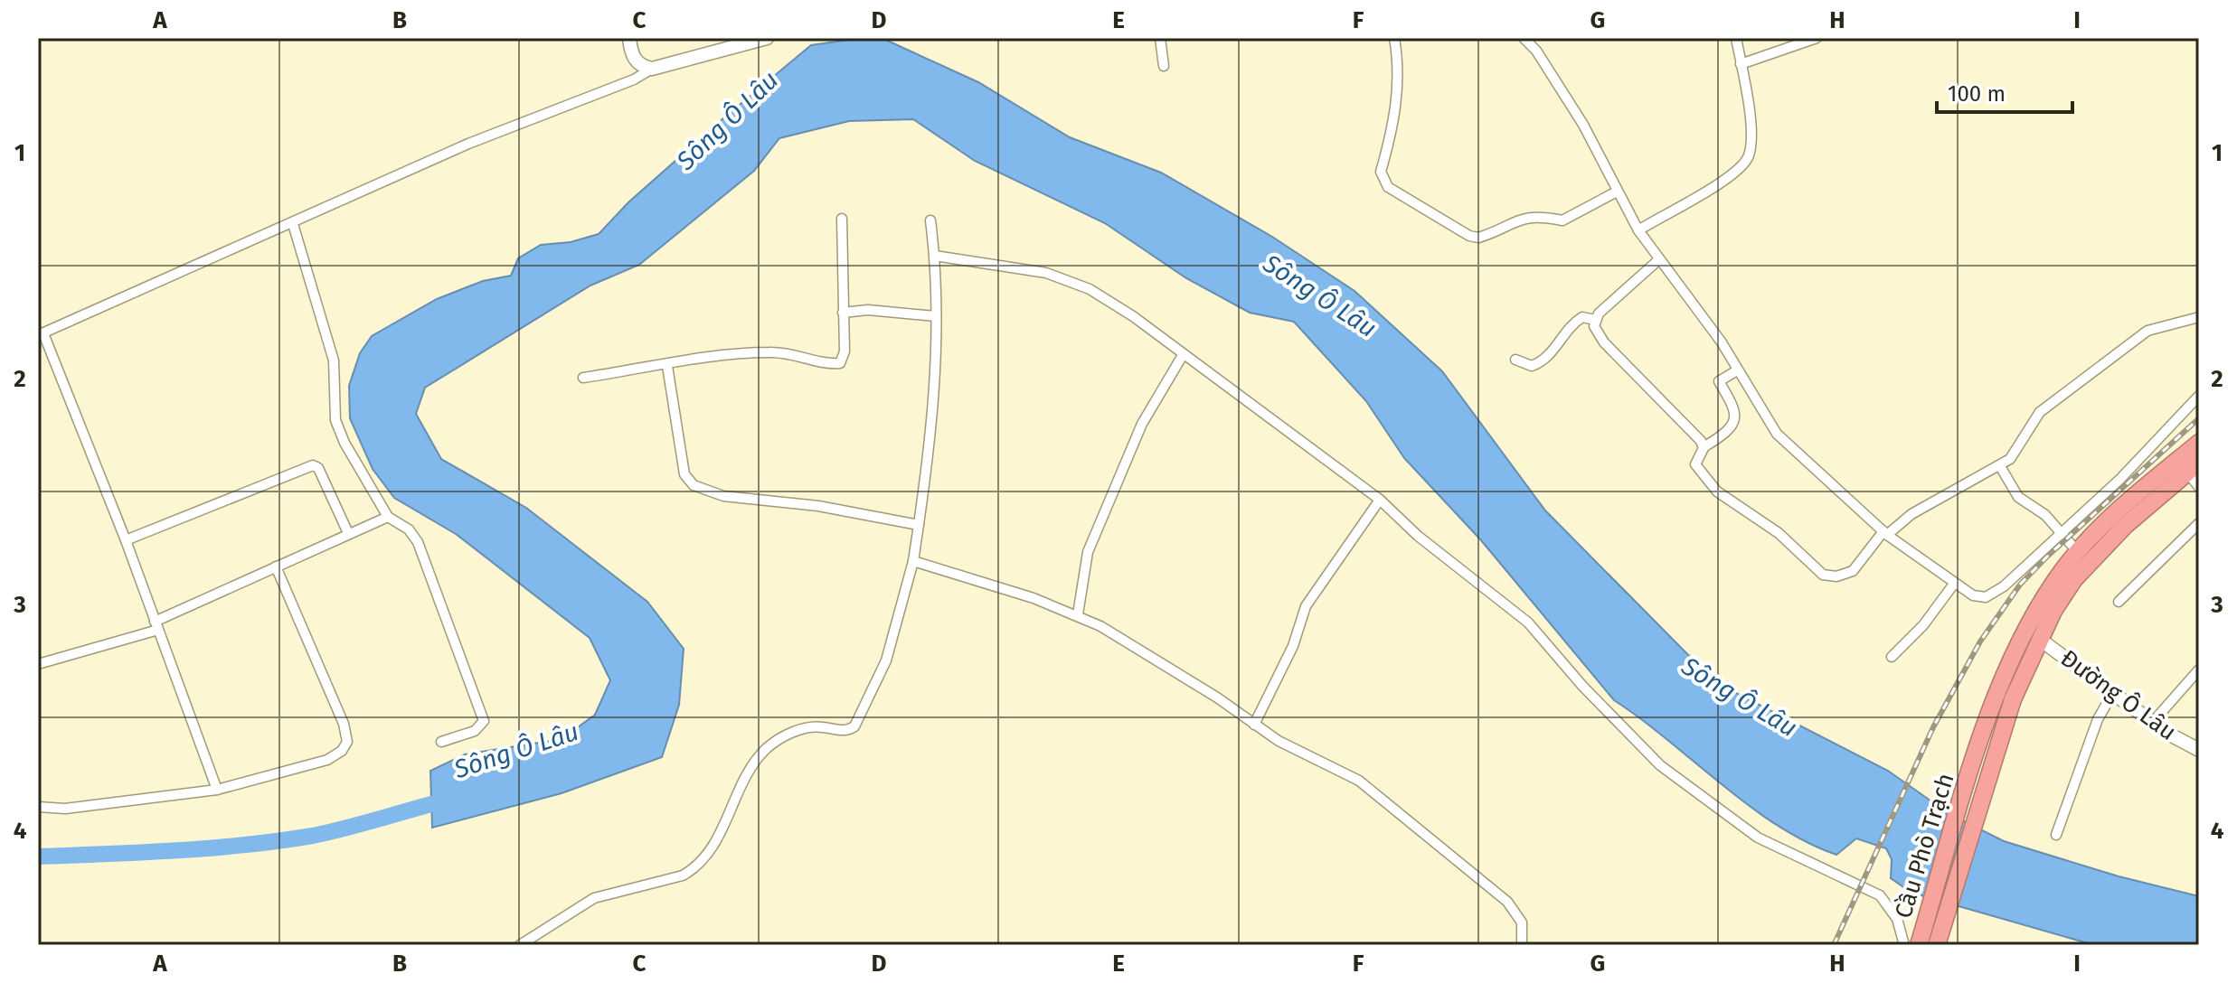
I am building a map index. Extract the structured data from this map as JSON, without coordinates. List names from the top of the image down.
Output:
{
  "streets": {
    "highway": ["Cầu Phò Trạch"],
    "main road": ["Đường Ô Lâu"]
  },
  "crossings": [
    ["Đường Ô Lâu", "Cầu Phò Trạch"]
  ],
  "water": ["Sông Ô Lâu"],
  "scale_bar": "100 m",
  "grid": {
    "columns": [
      "A",
      "B",
      "C",
      "D",
      "E",
      "F",
      "G",
      "H",
      "I"
    ],
    "rows": [
      "1",
      "2",
      "3",
      "4"
    ]
  }
}
